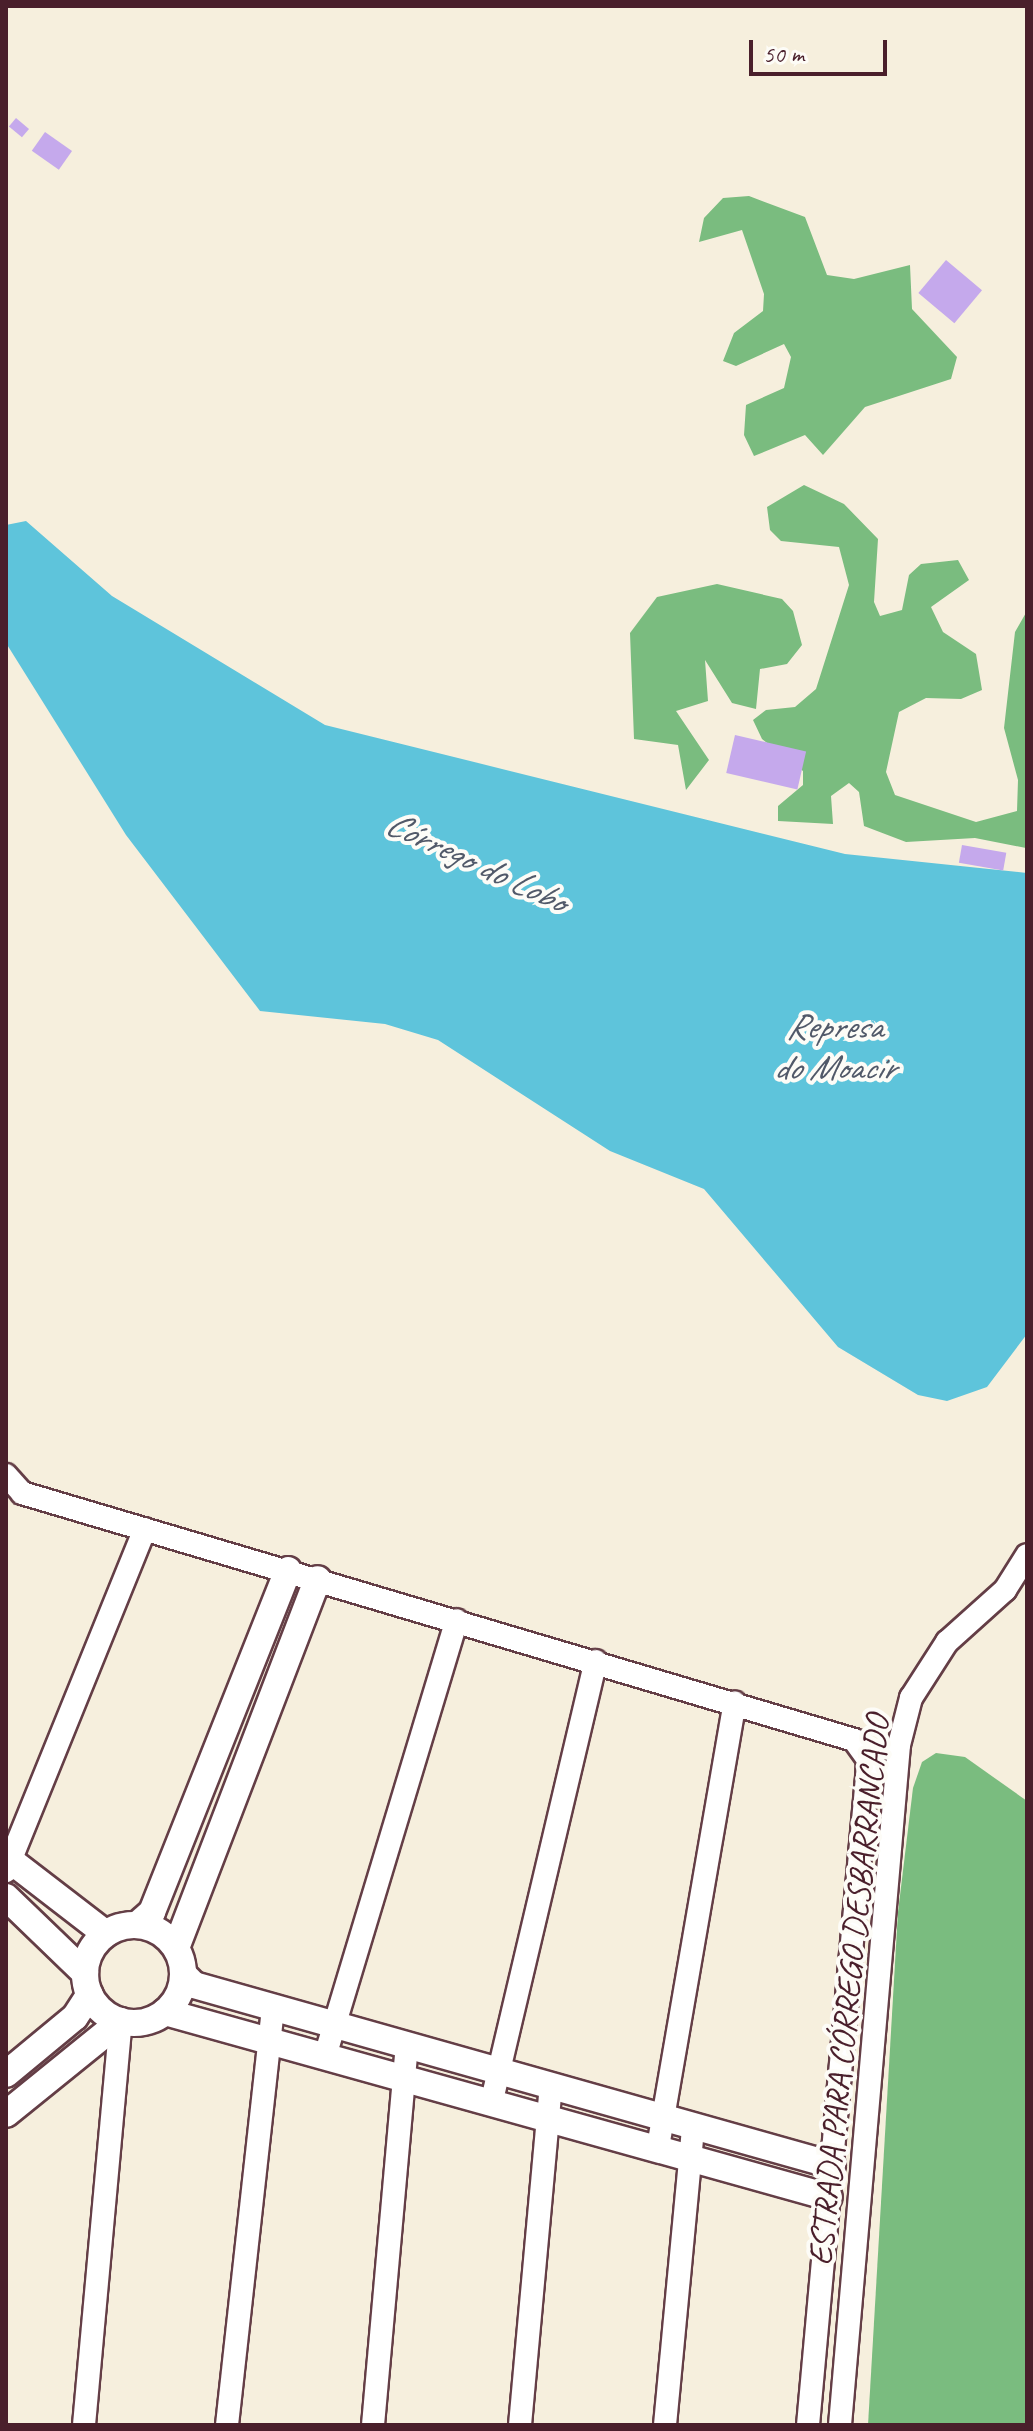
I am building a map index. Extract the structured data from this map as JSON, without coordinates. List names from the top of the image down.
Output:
{
  "streets": {
    "street": ["ESTRADA PARA CÓRREGO DESBARRANCADO"]
  },
  "water": ["Córrego do Lobo", "Represa do Moacir"],
  "scale_bar": "50 m"
}
